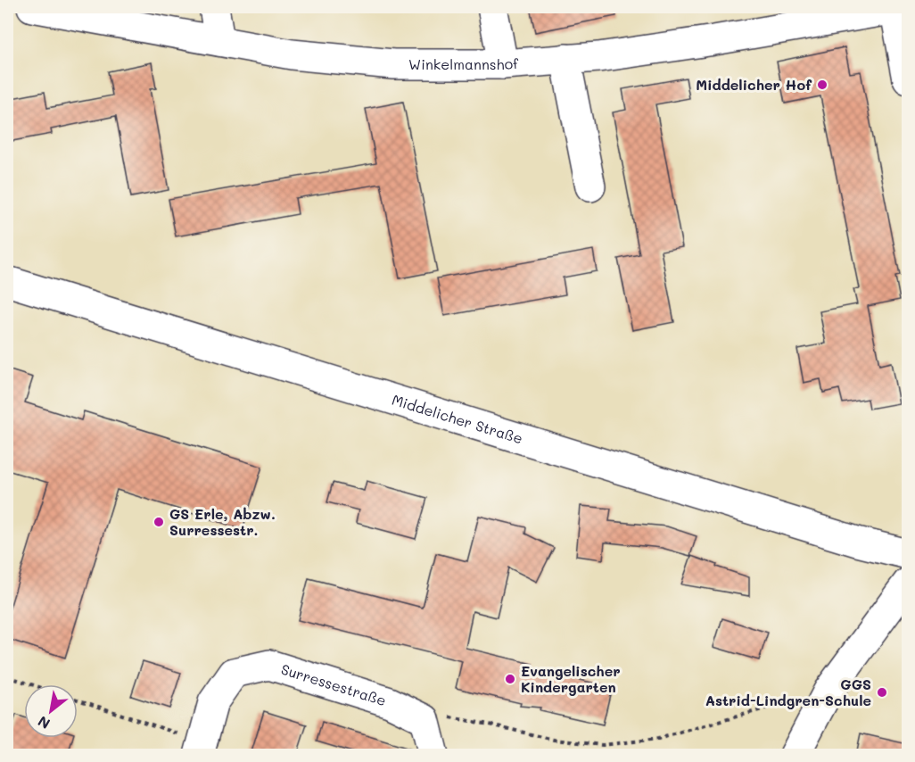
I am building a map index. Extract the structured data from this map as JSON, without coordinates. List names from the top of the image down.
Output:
{
  "streets": {
    "street": ["Winkelmannshof", "Middelicher Straße", "Surressestraße"]
  },
  "places": [
    "Middelicher Hof",
    "GS Erle, Abzw. Surressestr.",
    "Evangelischer Kindergarten",
    "GGS Astrid-Lindgren-Schule"
  ],
  "north": "bottom left"
}
